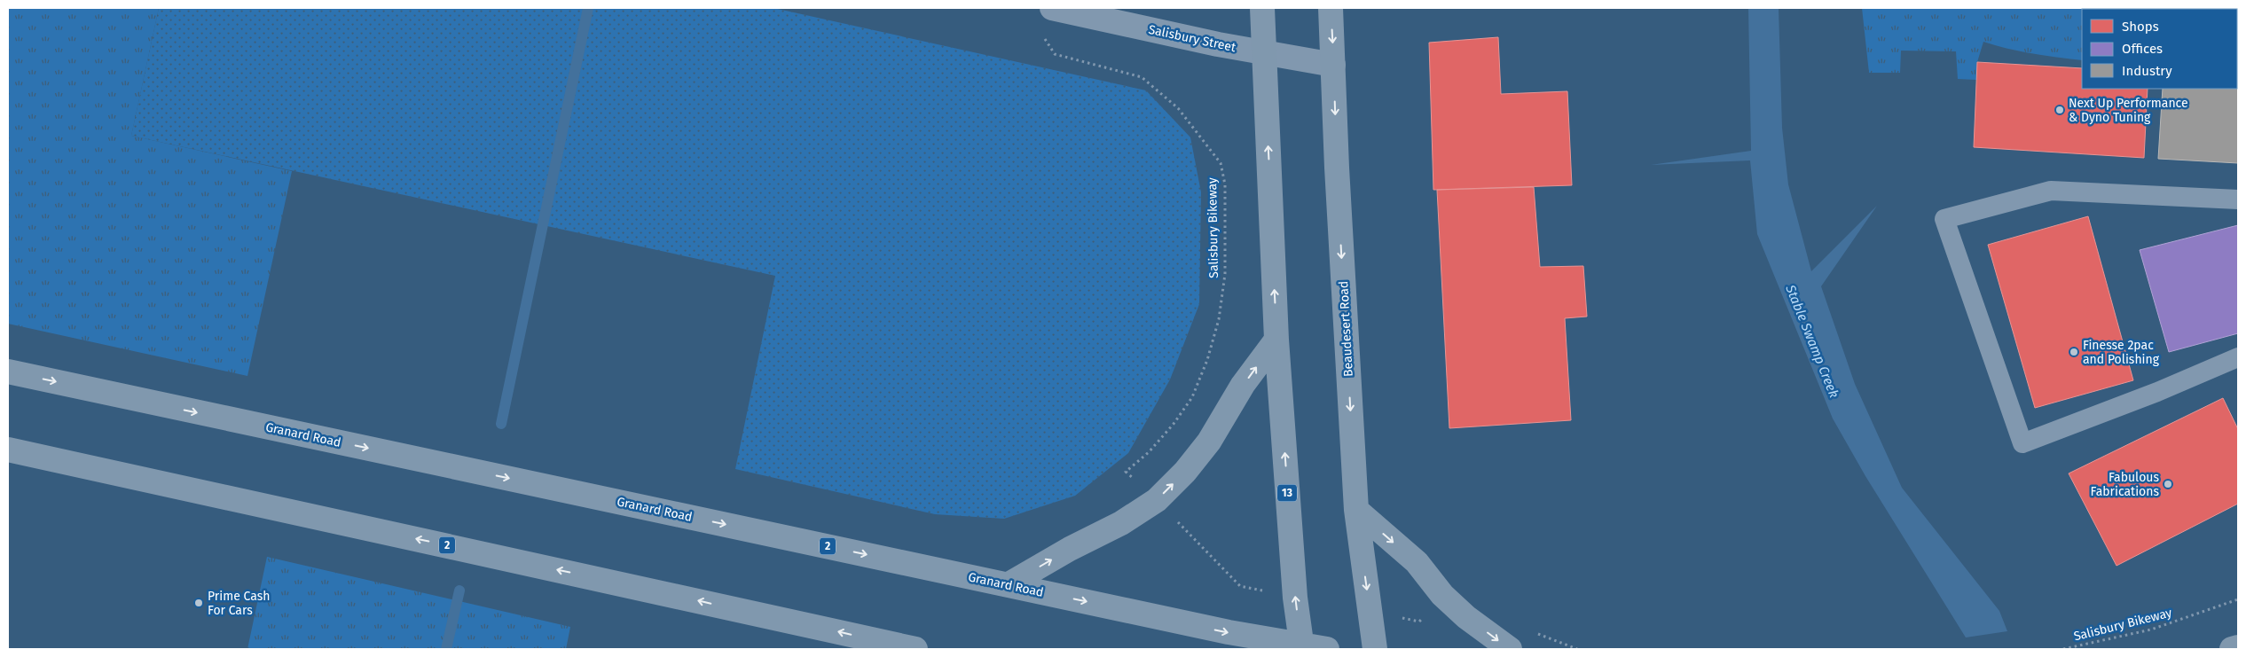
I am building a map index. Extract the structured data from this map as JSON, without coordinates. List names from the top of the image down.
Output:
{
  "streets": {
    "highway": [
      "Beaudesert Road",
      "Granard Road",
      "13",
      "2"
    ],
    "street": ["Salisbury Street"],
    "path": ["Salisbury Bikeway"]
  },
  "crossings": [
    ["Salisbury Street", "Beaudesert Road"],
    ["Salisbury Street", "13"],
    ["Granard Road", "13"],
    ["Granard Road", "2"],
    ["13", "2"]
  ],
  "water": ["Stable Swamp Creek"],
  "places": [
    "Next Up Performance & Dyno Tuning",
    "Finesse 2pac and Polishing",
    "Fabulous Fabrications",
    "Prime Cash For Cars"
  ],
  "legend": ["Shops", "Offices", "Industry"]
}
